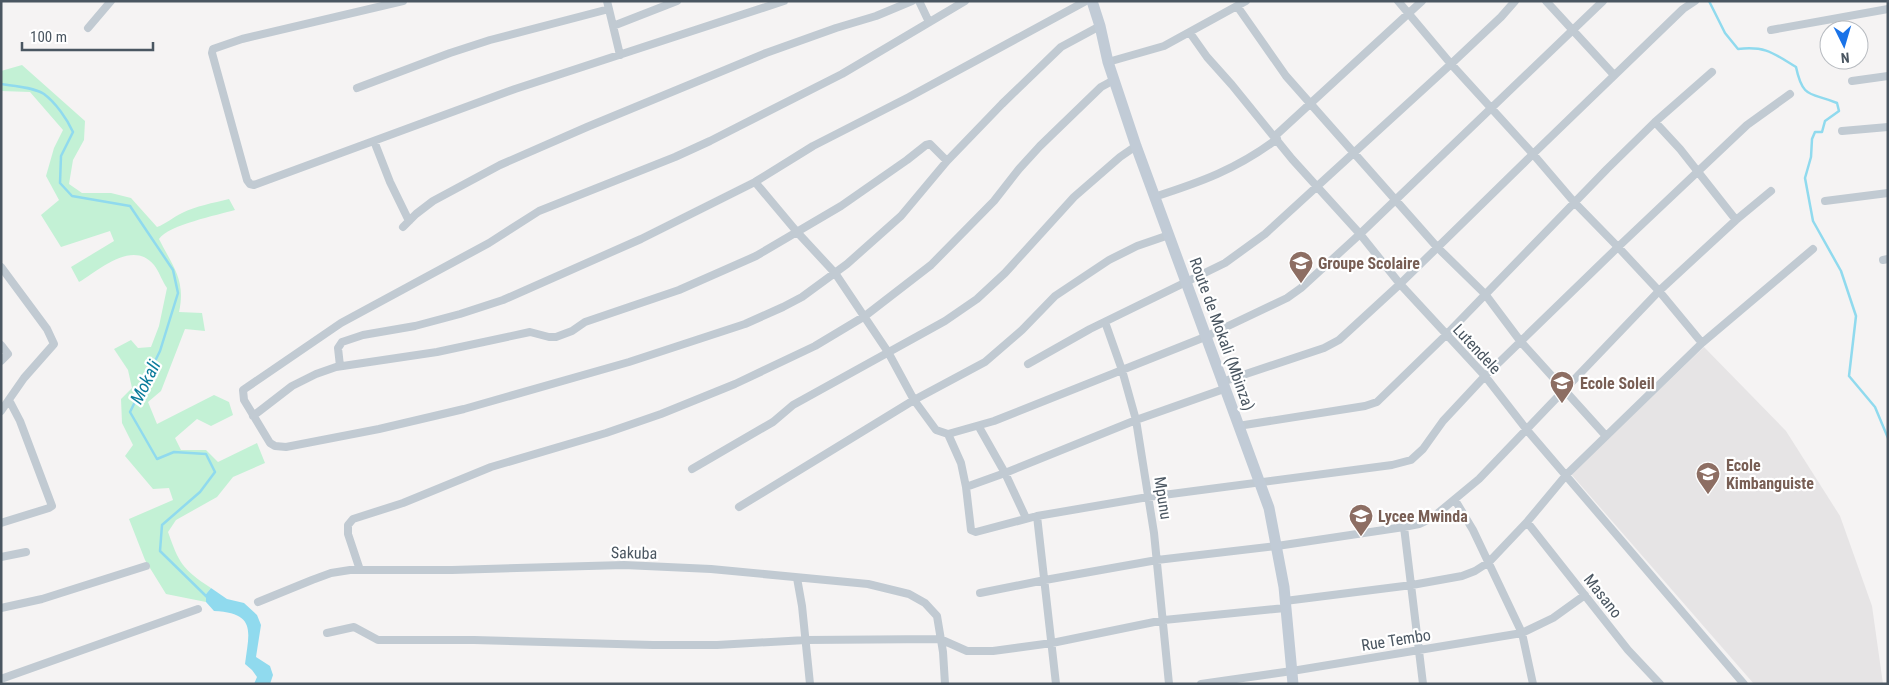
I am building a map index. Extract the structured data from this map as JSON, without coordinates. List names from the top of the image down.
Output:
{
  "streets": {
    "street": [
      "Route de Mokali (Mbinza)",
      "Lutendele",
      "Mpunu",
      "Sakuba",
      "Masano",
      "Rue Tembo"
    ]
  },
  "crossings": [
    ["Route de Mokali (Mbinza)", "Rue Tembo"],
    ["Masano", "Rue Tembo"]
  ],
  "water": ["Mokali"],
  "places": {
    "school or university": [
      "Groupe Scolaire",
      "Ecole Soleil",
      "Ecole Kimbanguiste",
      "Lycee Mwinda"
    ]
  },
  "scale_bar": "100 m",
  "north": "bottom"
}
